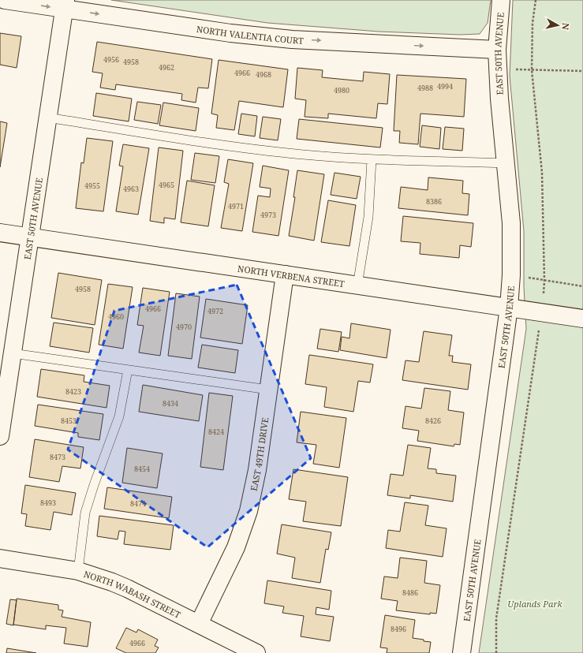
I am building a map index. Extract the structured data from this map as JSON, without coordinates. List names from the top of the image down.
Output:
{
  "streets": {
    "street": [
      "NORTH VALENTIA COURT",
      "EAST 50TH AVENUE",
      "NORTH VERBENA STREET",
      "EAST 49TH DRIVE",
      "NORTH WABASH STREET"
    ]
  },
  "crossings": [
    ["NORTH VALENTIA COURT", "EAST 50TH AVENUE"],
    ["EAST 50TH AVENUE", "NORTH VERBENA STREET"],
    ["NORTH VERBENA STREET", "EAST 49TH DRIVE"],
    ["EAST 49TH DRIVE", "NORTH WABASH STREET"]
  ],
  "one_way": ["NORTH VALENTIA COURT"],
  "parks": ["Uplands Park"],
  "house_numbers": [
    "4956",
    "4958",
    "4962",
    "4966",
    "4968",
    "4994",
    "4988",
    "4980",
    "4965",
    "4955",
    "4963",
    "8386",
    "4971",
    "4973",
    "4958",
    "4966",
    "4972",
    "4960",
    "4970",
    "8423",
    "8434",
    "8453",
    "8426",
    "8424",
    "8473",
    "8454",
    "8493",
    "8474",
    "8486",
    "8496",
    "4966"
  ],
  "north": "right"
}
